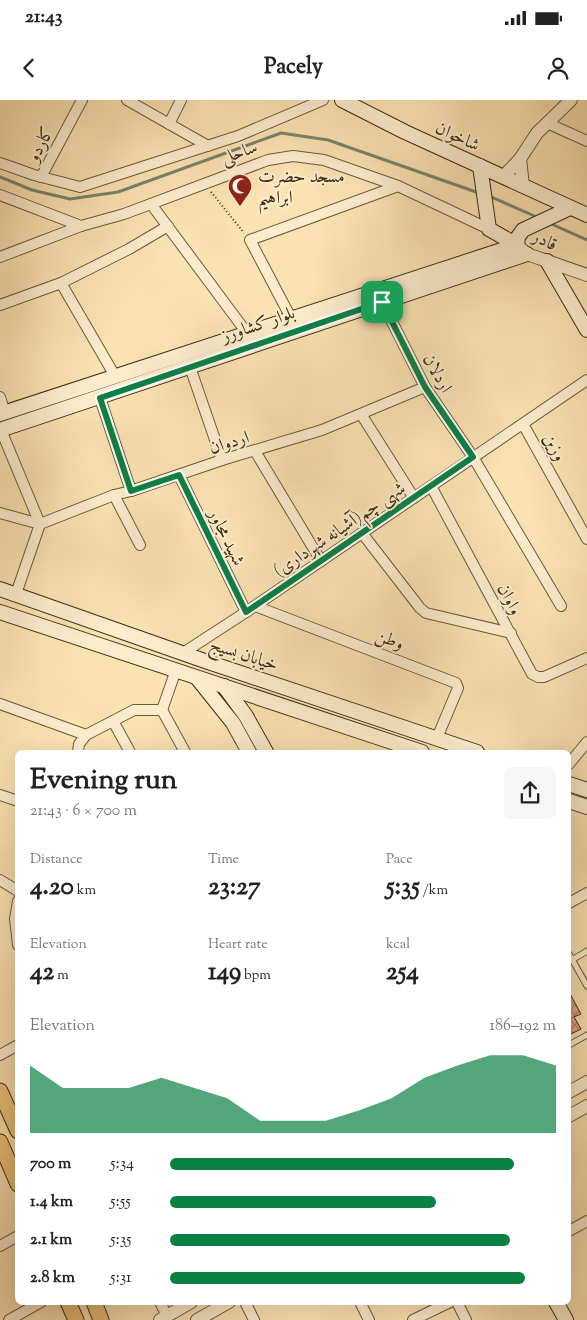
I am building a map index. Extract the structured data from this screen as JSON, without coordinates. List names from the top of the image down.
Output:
{
  "streets": {
    "main road": ["شاخوان", "بلوار کشاورز", "خیابان بسیج"],
    "street": [
      "کاردو",
      "ساحلی",
      "قادر",
      "اردلان",
      "اردوان",
      "وزین",
      "شهی چم(آشیانه شهرداری)",
      "شهید مجاور",
      "واوان",
      "وطن"
    ]
  },
  "crossings": [
    ["کاردو", "ساحلی"],
    ["قادر", "بلوار کشاورز"],
    ["بلوار کشاورز", "اردلان"],
    ["اردلان", "اردوان"],
    ["اردلان", "شهی چم(آشیانه شهرداری)"],
    ["اردوان", "شهید مجاور"],
    ["وزین", "شهی چم(آشیانه شهرداری)"],
    ["شهی چم(آشیانه شهرداری)", "شهید مجاور"],
    ["شهی چم(آشیانه شهرداری)", "واوان"],
    ["شهی چم(آشیانه شهرداری)", "وطن"],
    ["شهی چم(آشیانه شهرداری)", "خیابان بسیج"],
    ["وطن", "خیابان بسیج"]
  ],
  "places": {
    "mosque": ["مسجد حضرت ابراهیم"]
  },
  "page": {
    "status": "21:43",
    "header": "Pacely",
    "heading": ["Evening run", "21:43 · 6 × 700 m"],
    "stats": [
      ["Distance", "4.20 km"],
      ["Time", "23:27"],
      ["Pace", "5:35 /km"],
      ["Elevation", "42 m"],
      ["Heart rate", "149 bpm"],
      ["kcal", "254"]
    ],
    "chart": ["Elevation", "186–192 m"],
    "list": [
      {
        "name": "700 m",
        "note": "5:34"
      },
      {
        "name": "1.4 km",
        "note": "5:55"
      },
      {
        "name": "2.1 km",
        "note": "5:35"
      },
      {
        "name": "2.8 km",
        "note": "5:31"
      }
    ]
  }
}
